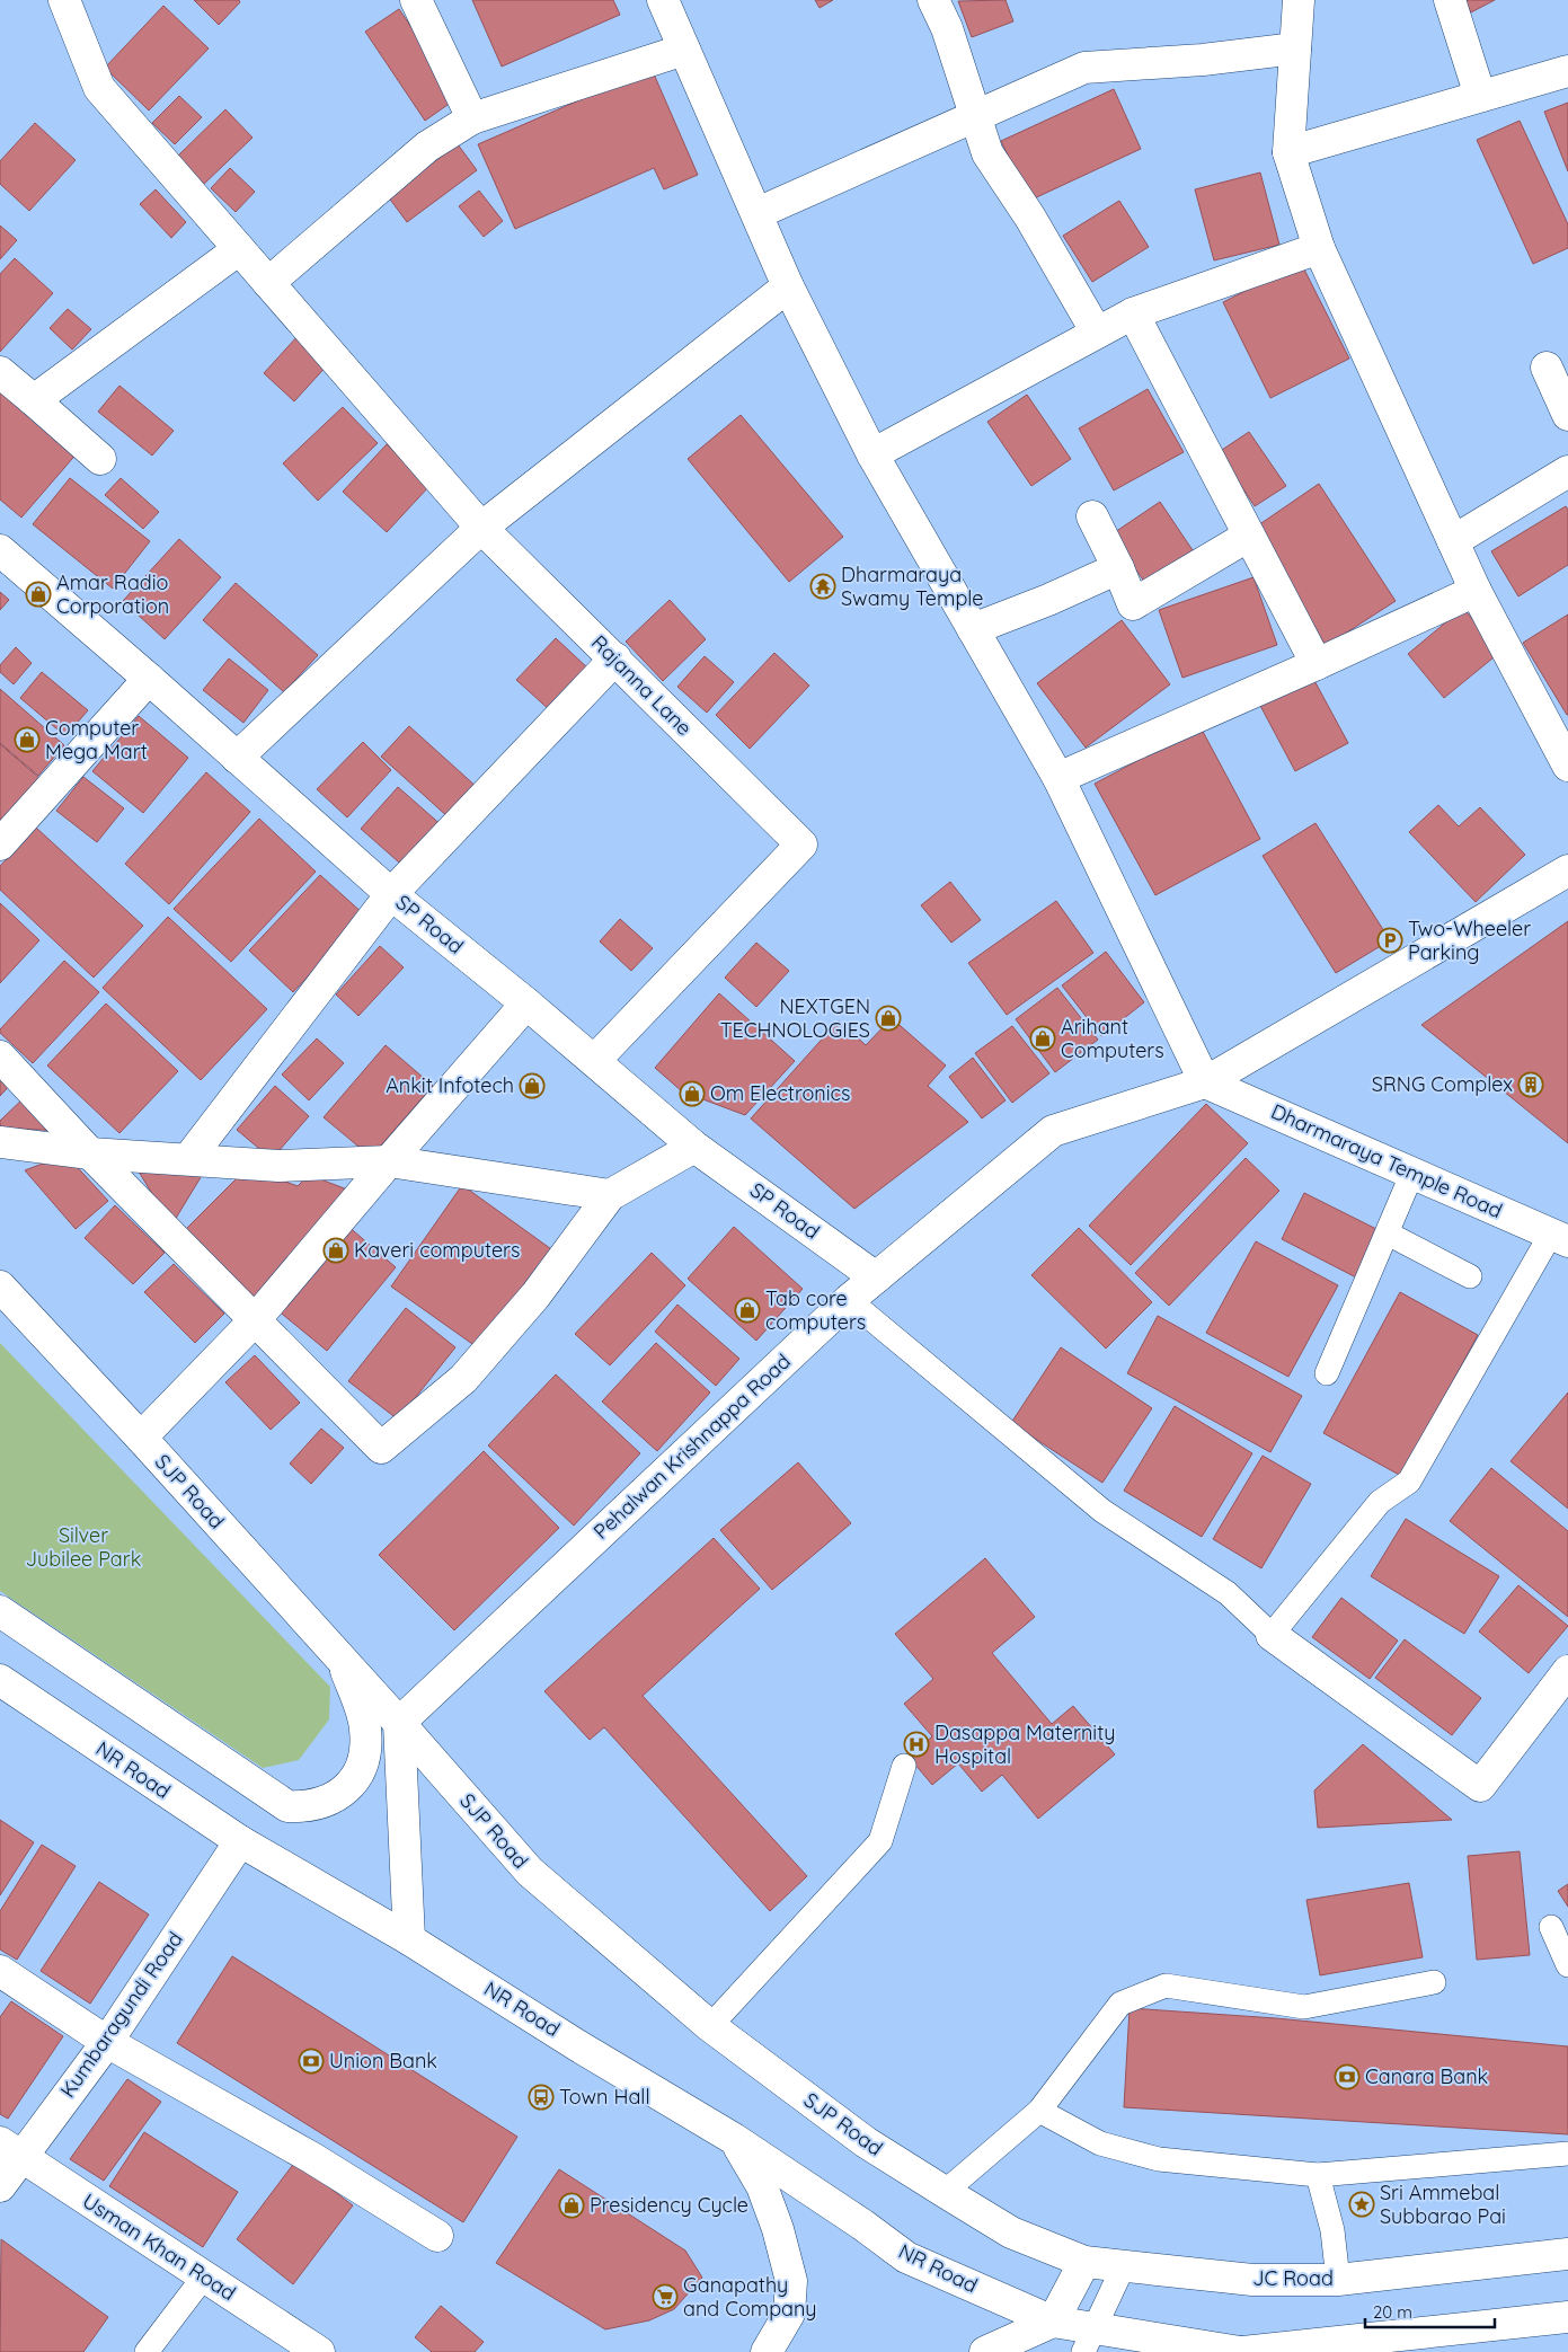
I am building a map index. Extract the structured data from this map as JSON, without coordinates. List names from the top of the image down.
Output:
{
  "streets": {
    "street": [
      "Rajanna Lane",
      "SP Road",
      "Dharmaraya Temple Road",
      "Pehalwan Krishnappa Road",
      "SJP Road",
      "NR Road",
      "Kumbaragundi Road",
      "Usman Khan Road",
      "JC Road"
    ]
  },
  "crossings": [
    ["Rajanna Lane", "SP Road"],
    ["SP Road", "Pehalwan Krishnappa Road"],
    ["Dharmaraya Temple Road", "Pehalwan Krishnappa Road"],
    ["Pehalwan Krishnappa Road", "SJP Road"],
    ["SJP Road", "JC Road"],
    ["NR Road", "Kumbaragundi Road"],
    ["Kumbaragundi Road", "Usman Khan Road"]
  ],
  "parks": ["Silver Jubilee Park"],
  "places": {
    "temple": ["Dharmaraya Swamy Temple"],
    "shop": [
      "Amar Radio Corporation",
      "Computer Mega Mart",
      "NEXTGEN TECHNOLOGIES",
      "Arihant Computers",
      "Ankit Infotech",
      "Om Electronics",
      "Kaveri computers",
      "Tab core computers",
      "Presidency Cycle"
    ],
    "parking": ["Two-Wheeler Parking"],
    "building": ["SRNG Complex"],
    "hospital": ["Dasappa Maternity Hospital"],
    "bank": ["Union Bank", "Canara Bank"],
    "bus stop": ["Town Hall"],
    "place": ["Sri Ammebal Subbarao Pai"],
    "supermarket": ["Ganapathy and Company"]
  },
  "scale_bar": "20 m"
}
